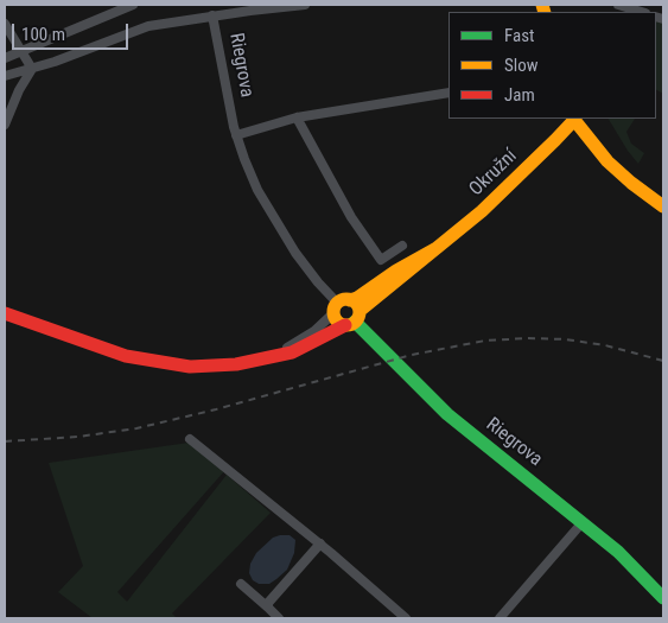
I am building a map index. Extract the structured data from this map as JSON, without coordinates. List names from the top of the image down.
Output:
{
  "streets": {
    "main road": ["Riegrova", "Okružní"]
  },
  "crossings": [
    ["Riegrova", "Okružní"]
  ],
  "legend": ["Fast", "Slow", "Jam"],
  "scale_bar": "100 m"
}
